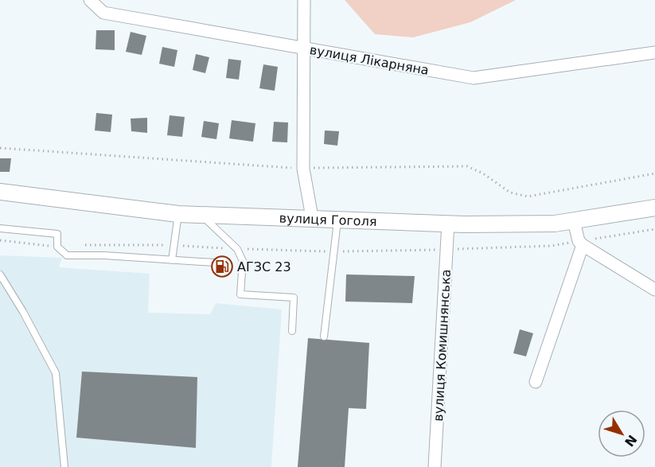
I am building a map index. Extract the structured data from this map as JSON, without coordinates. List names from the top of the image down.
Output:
{
  "streets": {
    "street": ["вулиця Лікарняна", "вулиця Гоголя", "вулиця Комишнянська"]
  },
  "crossings": [
    ["вулиця Гоголя", "вулиця Комишнянська"]
  ],
  "places": {
    "fuel station": ["АГЗС 23"]
  },
  "north": "bottom right"
}
